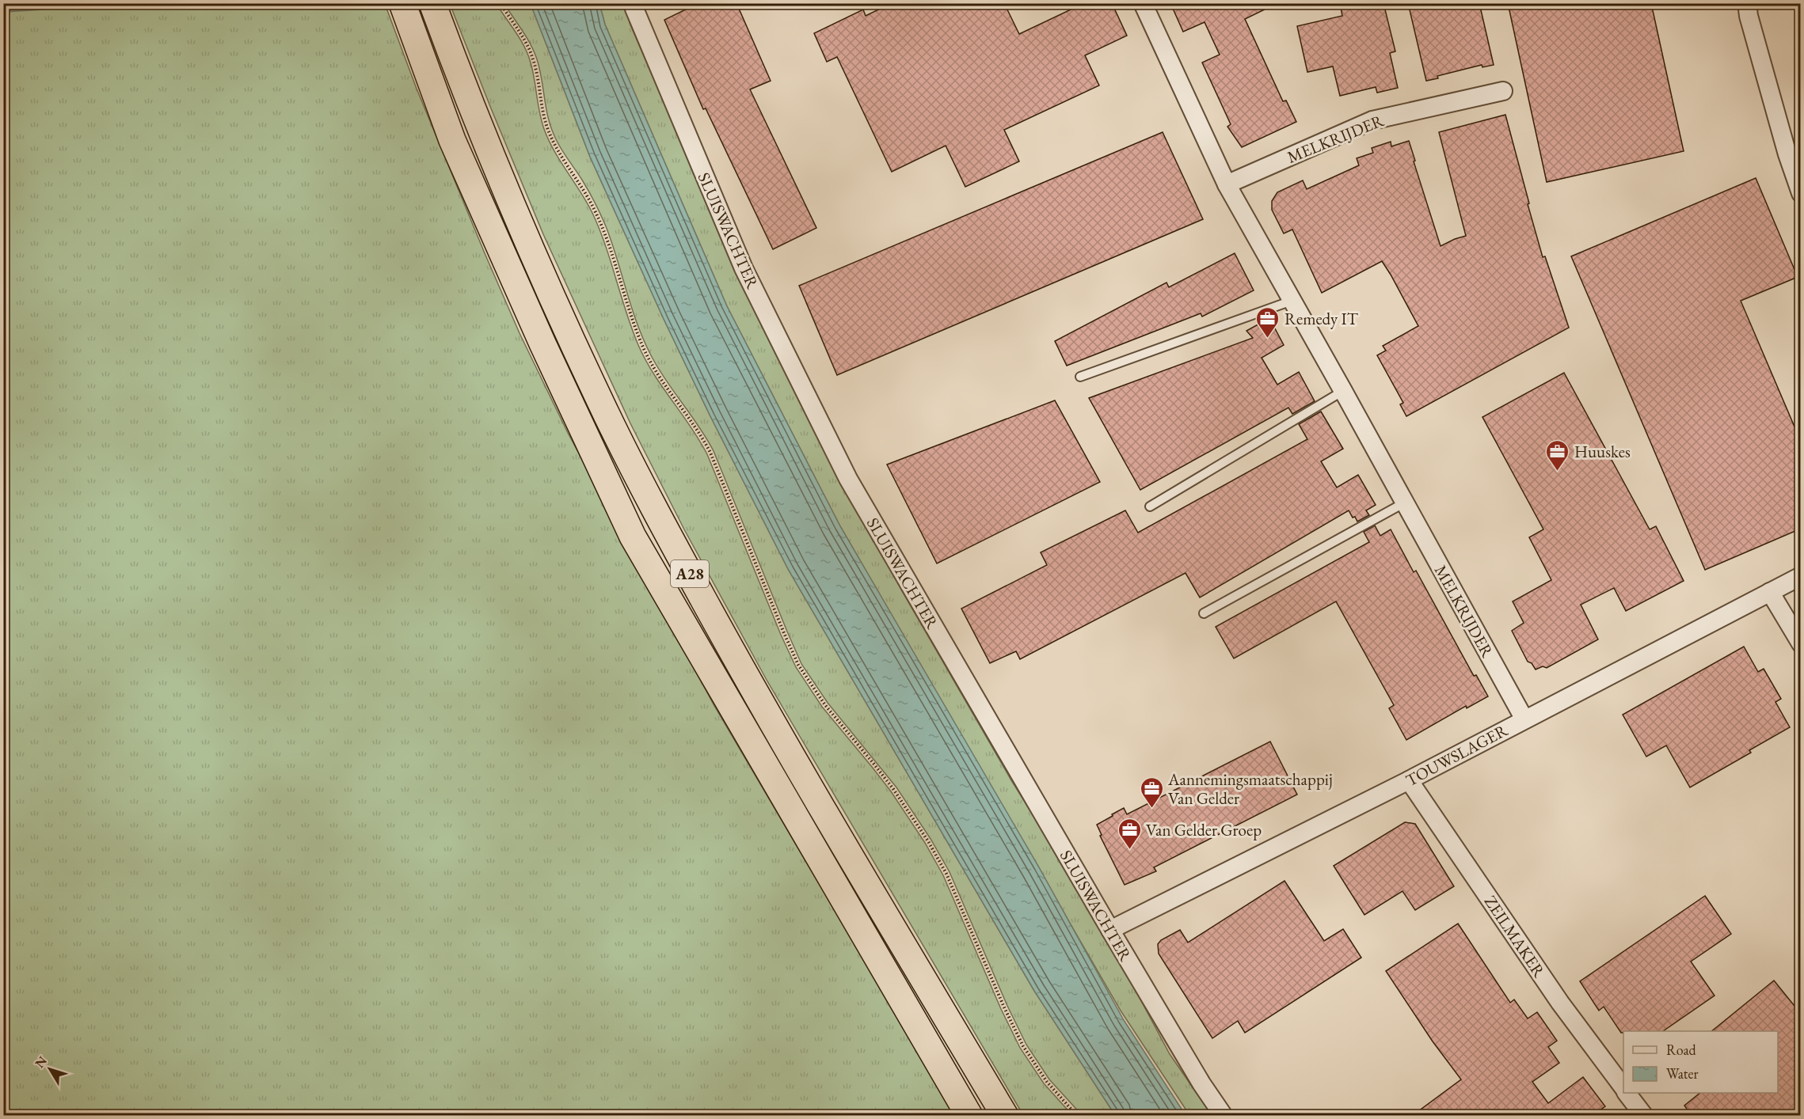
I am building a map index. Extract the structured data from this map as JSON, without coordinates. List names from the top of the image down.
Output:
{
  "streets": {
    "highway": ["A28"],
    "street": [
      "MELKRIJDER",
      "SLUISWACHTER",
      "TOUWSLAGER",
      "ZEILMAKER"
    ]
  },
  "crossings": [
    ["MELKRIJDER", "TOUWSLAGER"],
    ["SLUISWACHTER", "TOUWSLAGER"],
    ["TOUWSLAGER", "ZEILMAKER"]
  ],
  "places": {
    "office": [
      "Remedy IT",
      "Huuskes",
      "Aannemingsmaatschappij Van Gelder",
      "Van Gelder Groep"
    ]
  },
  "legend": ["Road", "Water"],
  "north": "top left"
}
